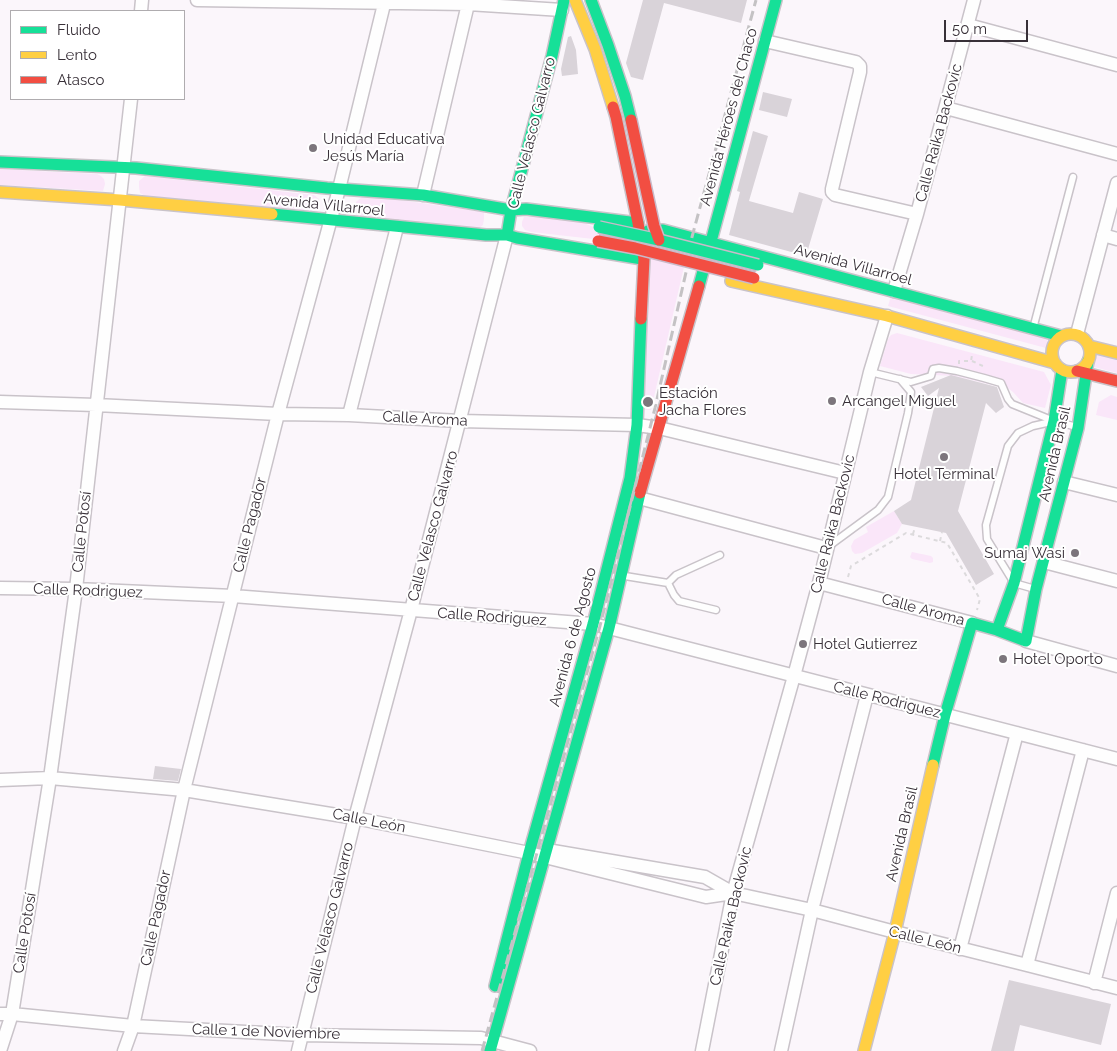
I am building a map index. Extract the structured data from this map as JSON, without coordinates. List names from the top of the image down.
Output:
{
  "streets": {
    "main road": [
      "Avenida Héroes del Chaco",
      "Calle Velasco Galvarro",
      "Avenida Villarroel",
      "Calle Aroma",
      "Avenida Brasil",
      "Avenida 6 de Agosto"
    ],
    "street": [
      "Calle Raika Backovic",
      "Calle Pagador",
      "Calle Potosí",
      "Calle Rodriguez",
      "Calle León",
      "Calle 1 de Noviembre"
    ]
  },
  "crossings": [
    ["Avenida Héroes del Chaco", "Avenida Villarroel"],
    ["Avenida Héroes del Chaco", "Avenida 6 de Agosto"],
    ["Calle Velasco Galvarro", "Avenida Villarroel"],
    ["Calle Velasco Galvarro", "Calle Aroma"],
    ["Calle Velasco Galvarro", "Calle Rodriguez"],
    ["Calle Velasco Galvarro", "Calle León"],
    ["Calle Velasco Galvarro", "Calle 1 de Noviembre"],
    ["Calle Raika Backovic", "Avenida Villarroel"],
    ["Calle Raika Backovic", "Calle Aroma"],
    ["Calle Raika Backovic", "Calle Rodriguez"],
    ["Calle Raika Backovic", "Calle León"],
    ["Avenida Villarroel", "Avenida Brasil"],
    ["Avenida Villarroel", "Calle Pagador"],
    ["Avenida Villarroel", "Calle Potosí"],
    ["Avenida Villarroel", "Avenida 6 de Agosto"],
    ["Calle Aroma", "Avenida Brasil"],
    ["Calle Aroma", "Calle Pagador"],
    ["Calle Aroma", "Calle Potosí"],
    ["Calle Aroma", "Avenida 6 de Agosto"],
    ["Avenida Brasil", "Calle Rodriguez"],
    ["Avenida Brasil", "Calle León"],
    ["Calle Pagador", "Calle Rodriguez"],
    ["Calle Pagador", "Calle León"],
    ["Calle Pagador", "Calle 1 de Noviembre"],
    ["Calle Potosí", "Calle Rodriguez"],
    ["Calle Potosí", "Calle León"],
    ["Calle Potosí", "Calle 1 de Noviembre"],
    ["Calle Rodriguez", "Avenida 6 de Agosto"],
    ["Avenida 6 de Agosto", "Calle León"],
    ["Avenida 6 de Agosto", "Calle 1 de Noviembre"]
  ],
  "places": [
    "Unidad Educativa Jesús María",
    "Arcangel Miguel",
    "Estación Jacha Flores",
    "Hotel Terminal",
    "Sumaj Wasi",
    "Hotel Gutierrez",
    "Hotel Oporto"
  ],
  "legend": ["Fluido", "Lento", "Atasco"],
  "scale_bar": "50 m"
}
